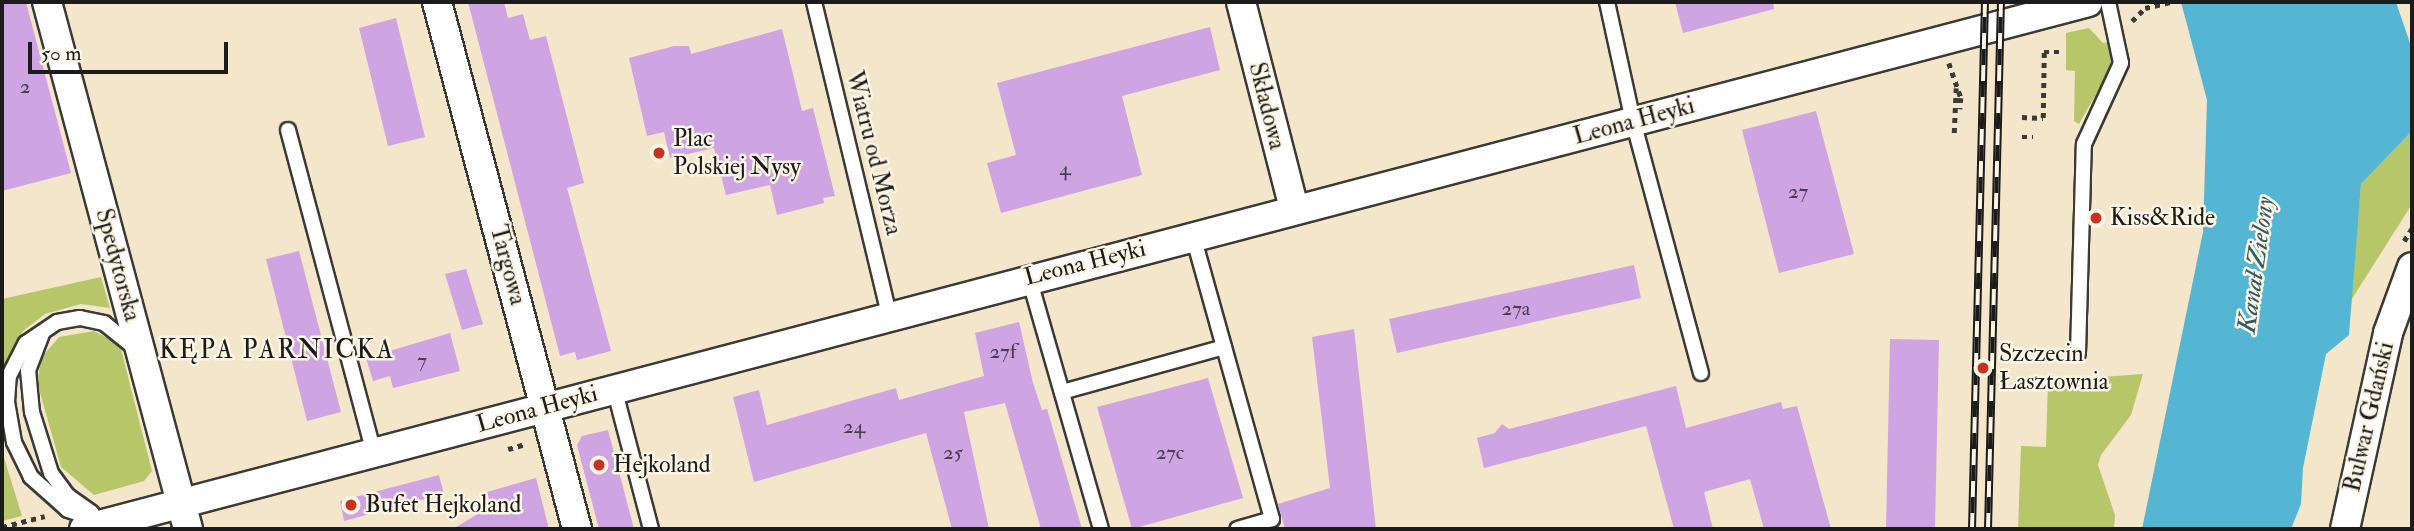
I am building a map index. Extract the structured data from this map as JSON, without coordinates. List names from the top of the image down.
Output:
{
  "streets": {
    "street": [
      "Składowa",
      "Leona Heyki",
      "Spedytorska",
      "Targowa",
      "Bulwar Gdański"
    ],
    "lane": ["Wiatru od Morza"]
  },
  "crossings": [
    ["Składowa", "Leona Heyki"],
    ["Leona Heyki", "Wiatru od Morza"],
    ["Leona Heyki", "Spedytorska"],
    ["Leona Heyki", "Targowa"]
  ],
  "districts": ["KĘPA PARNICKA"],
  "water": ["Kanał Zielony"],
  "places": [
    "Plac Polskiej Nysy",
    "Kiss&Ride",
    "Szczecin Łasztownia",
    "Hejkoland",
    "Bufet Hejkoland"
  ],
  "house_numbers": [
    "2",
    "4",
    "27",
    "27a",
    "27f",
    "7",
    "24",
    "25",
    "27c"
  ],
  "scale_bar": "50 m"
}
